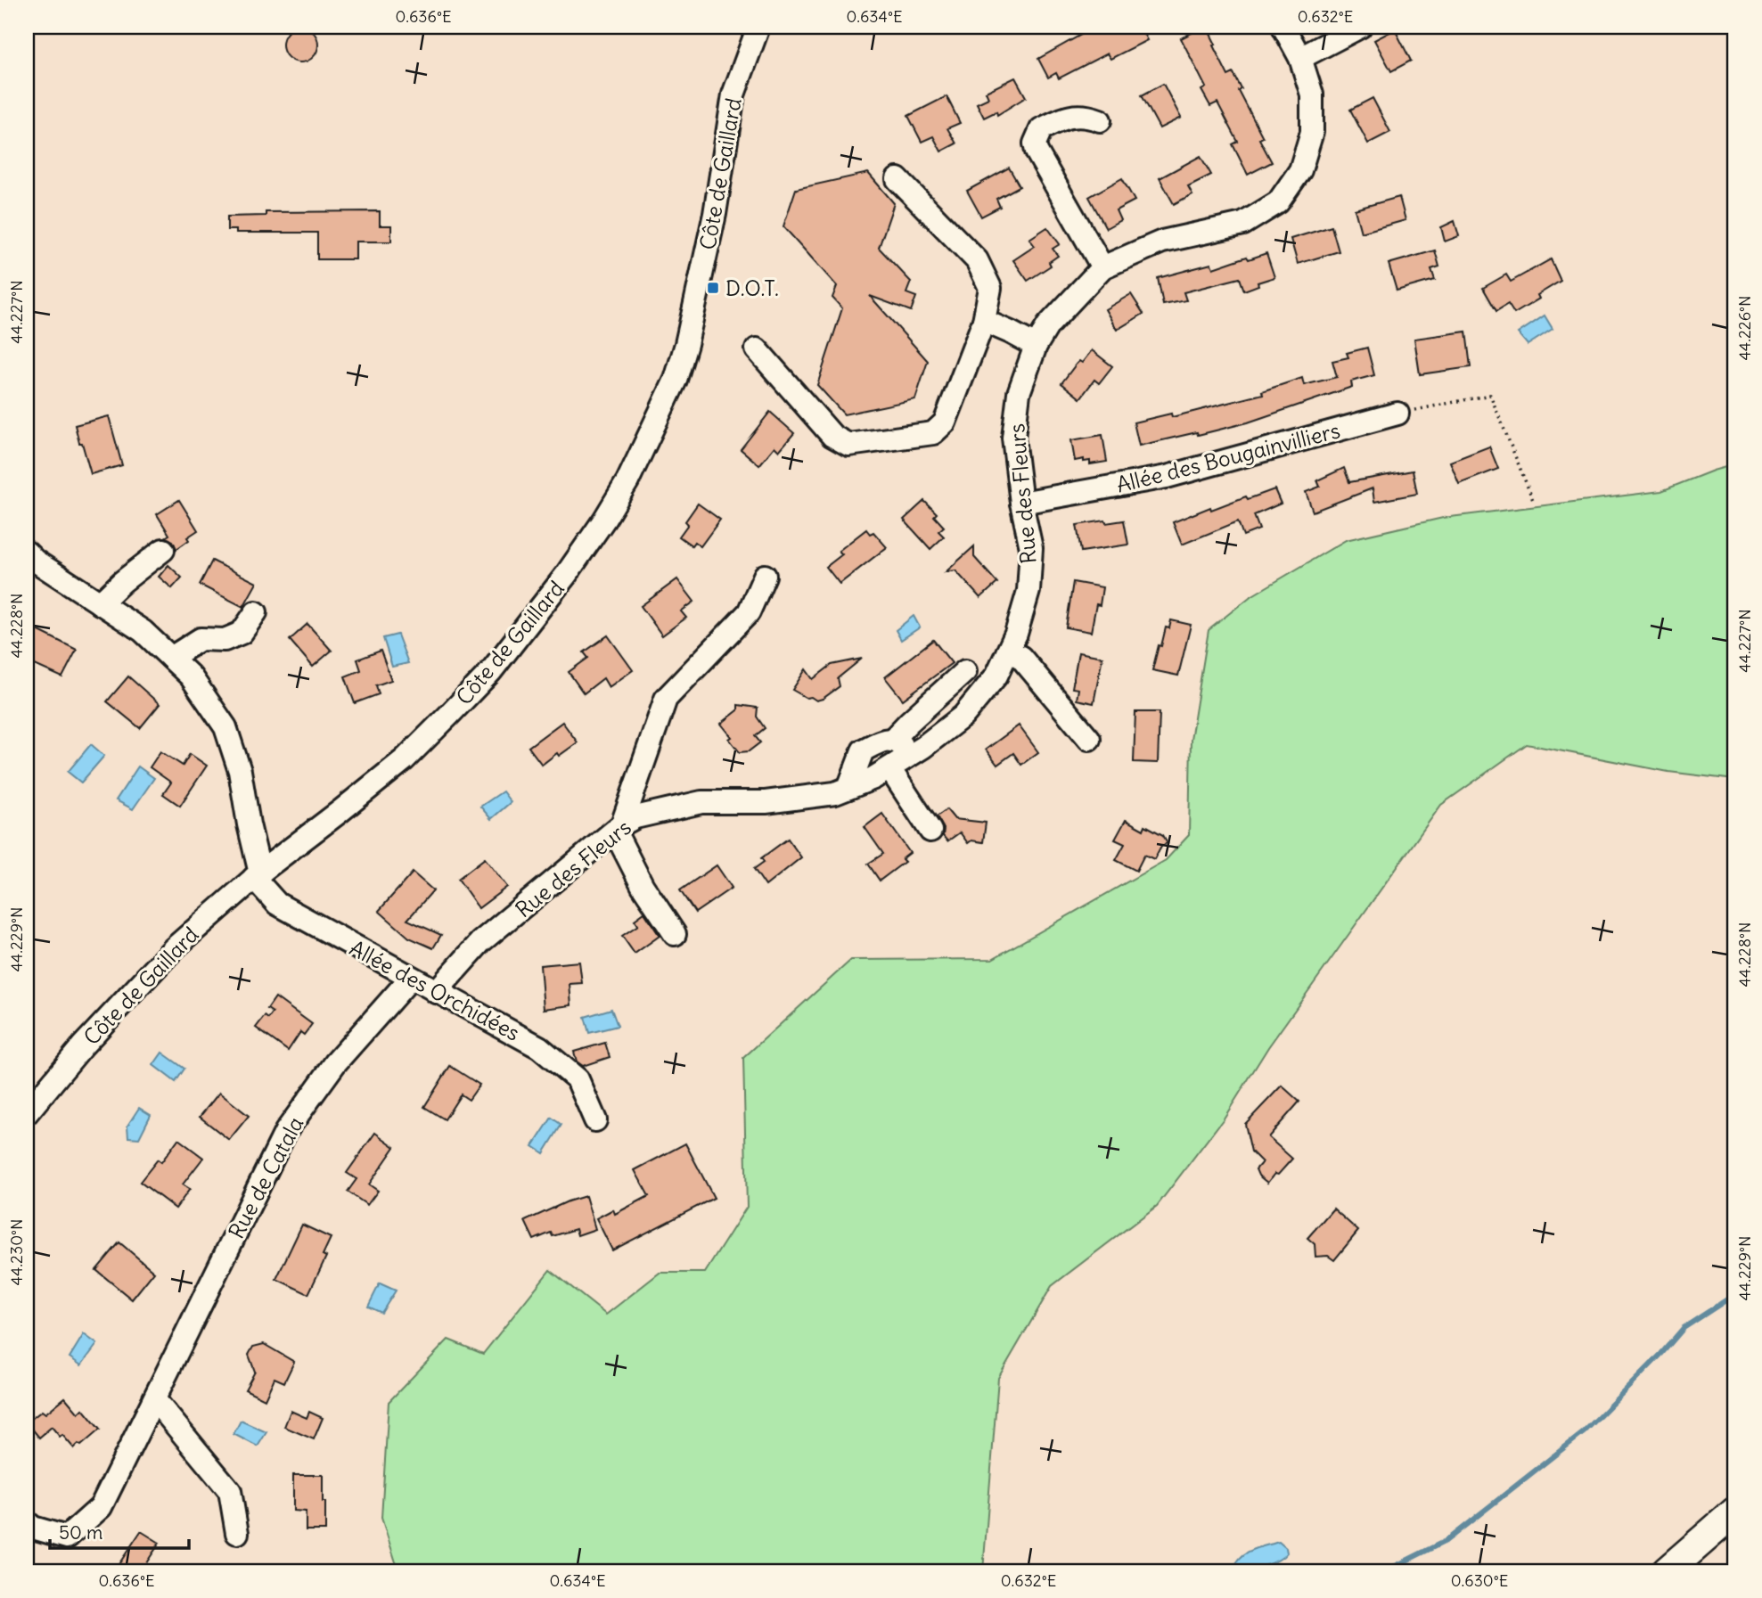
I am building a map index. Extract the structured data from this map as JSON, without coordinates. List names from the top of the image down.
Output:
{
  "streets": {
    "street": [
      "Côte de Gaillard",
      "Allée des Bougainvilliers",
      "Rue des Fleurs",
      "Allée des Orchidées",
      "Rue de Catala"
    ]
  },
  "crossings": [
    ["Côte de Gaillard", "Allée des Orchidées"],
    ["Allée des Bougainvilliers", "Rue des Fleurs"],
    ["Rue des Fleurs", "Allée des Orchidées"],
    ["Allée des Orchidées", "Rue de Catala"]
  ],
  "places": {
    "transit": ["D.O.T."]
  },
  "scale_bar": "50 m",
  "coordinates": [
    "0.636°E",
    "0.634°E",
    "0.632°E",
    "44.227°N",
    "44.226°N",
    "44.228°N",
    "44.229°N",
    "44.230°N",
    "0.630°E"
  ]
}
